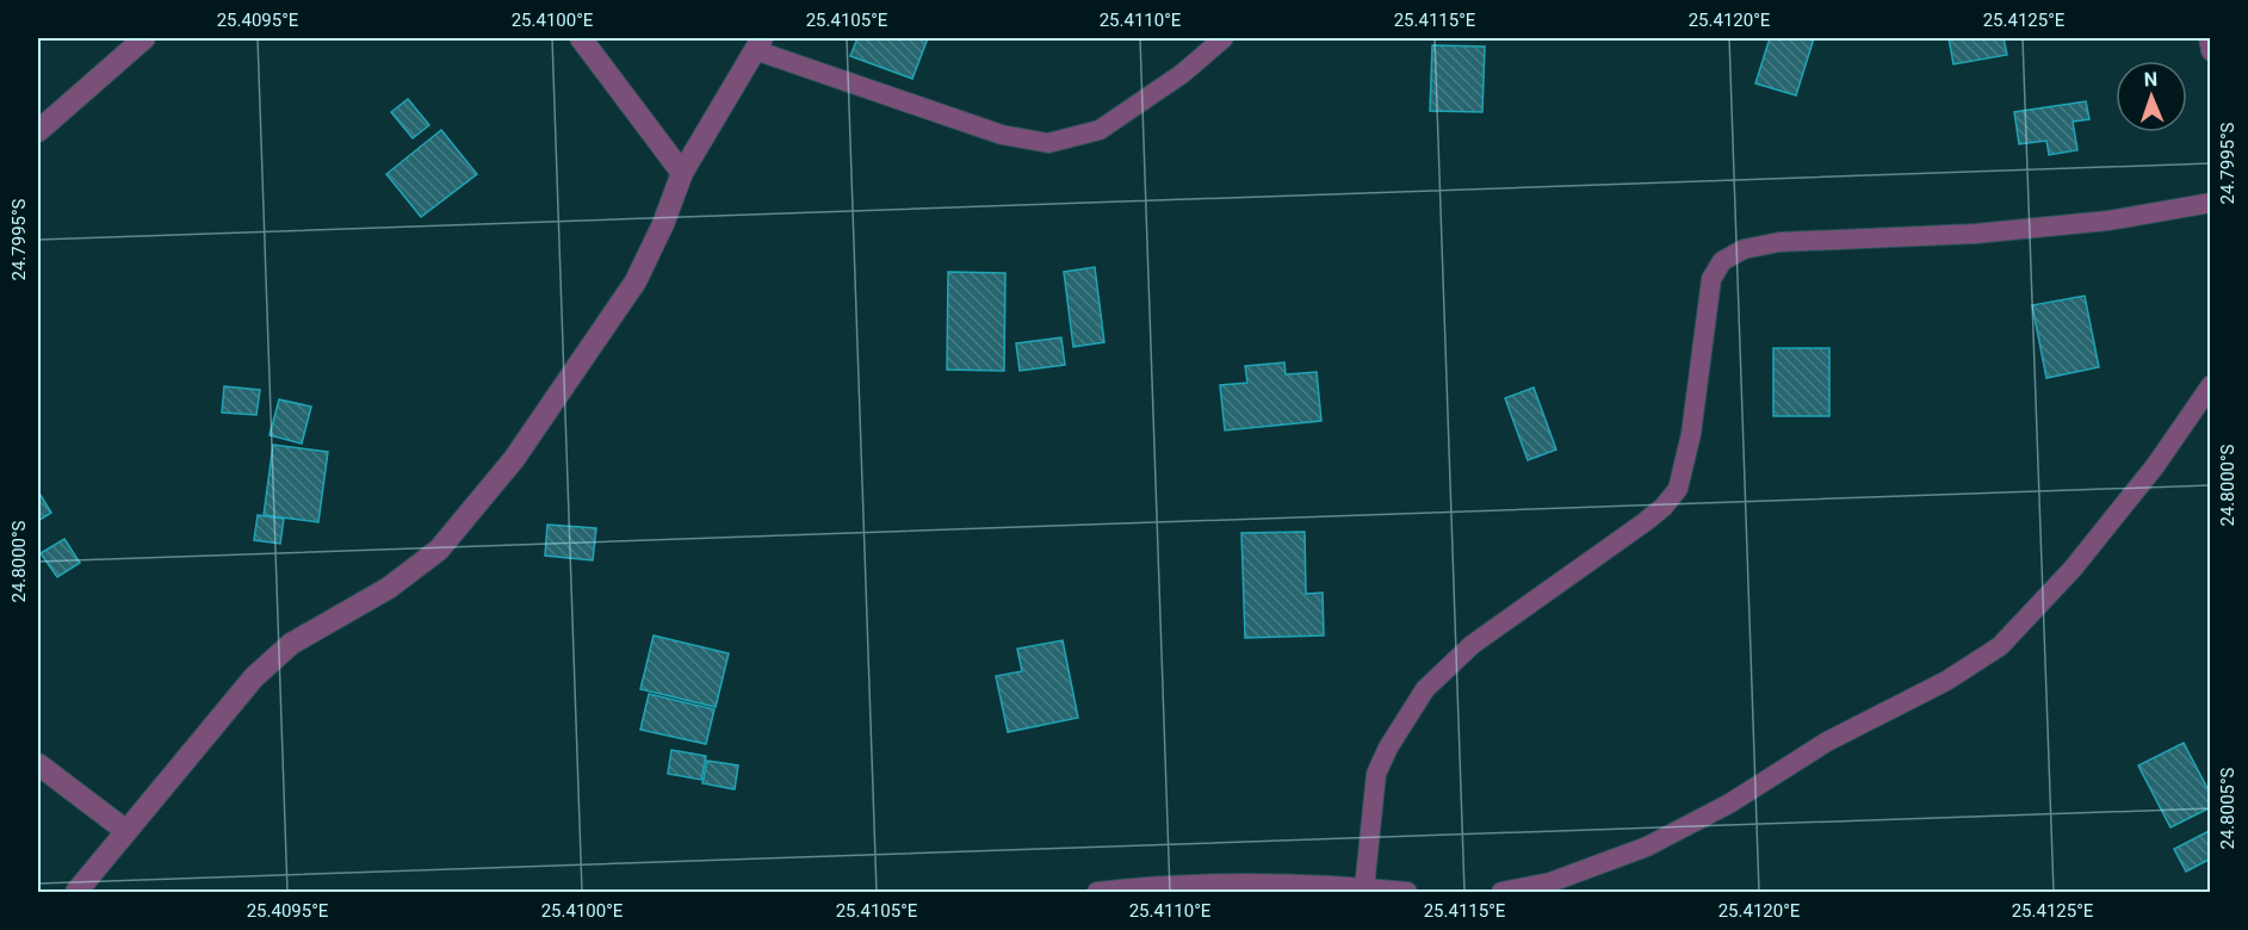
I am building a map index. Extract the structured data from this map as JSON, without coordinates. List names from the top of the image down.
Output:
{
  "north": "top",
  "coordinates": [
    "25.4095°E",
    "25.4100°E",
    "25.4105°E",
    "25.4110°E",
    "25.4115°E",
    "25.4120°E",
    "25.4125°E",
    "24.7995°S",
    "24.8000°S",
    "24.8005°S"
  ]
}
